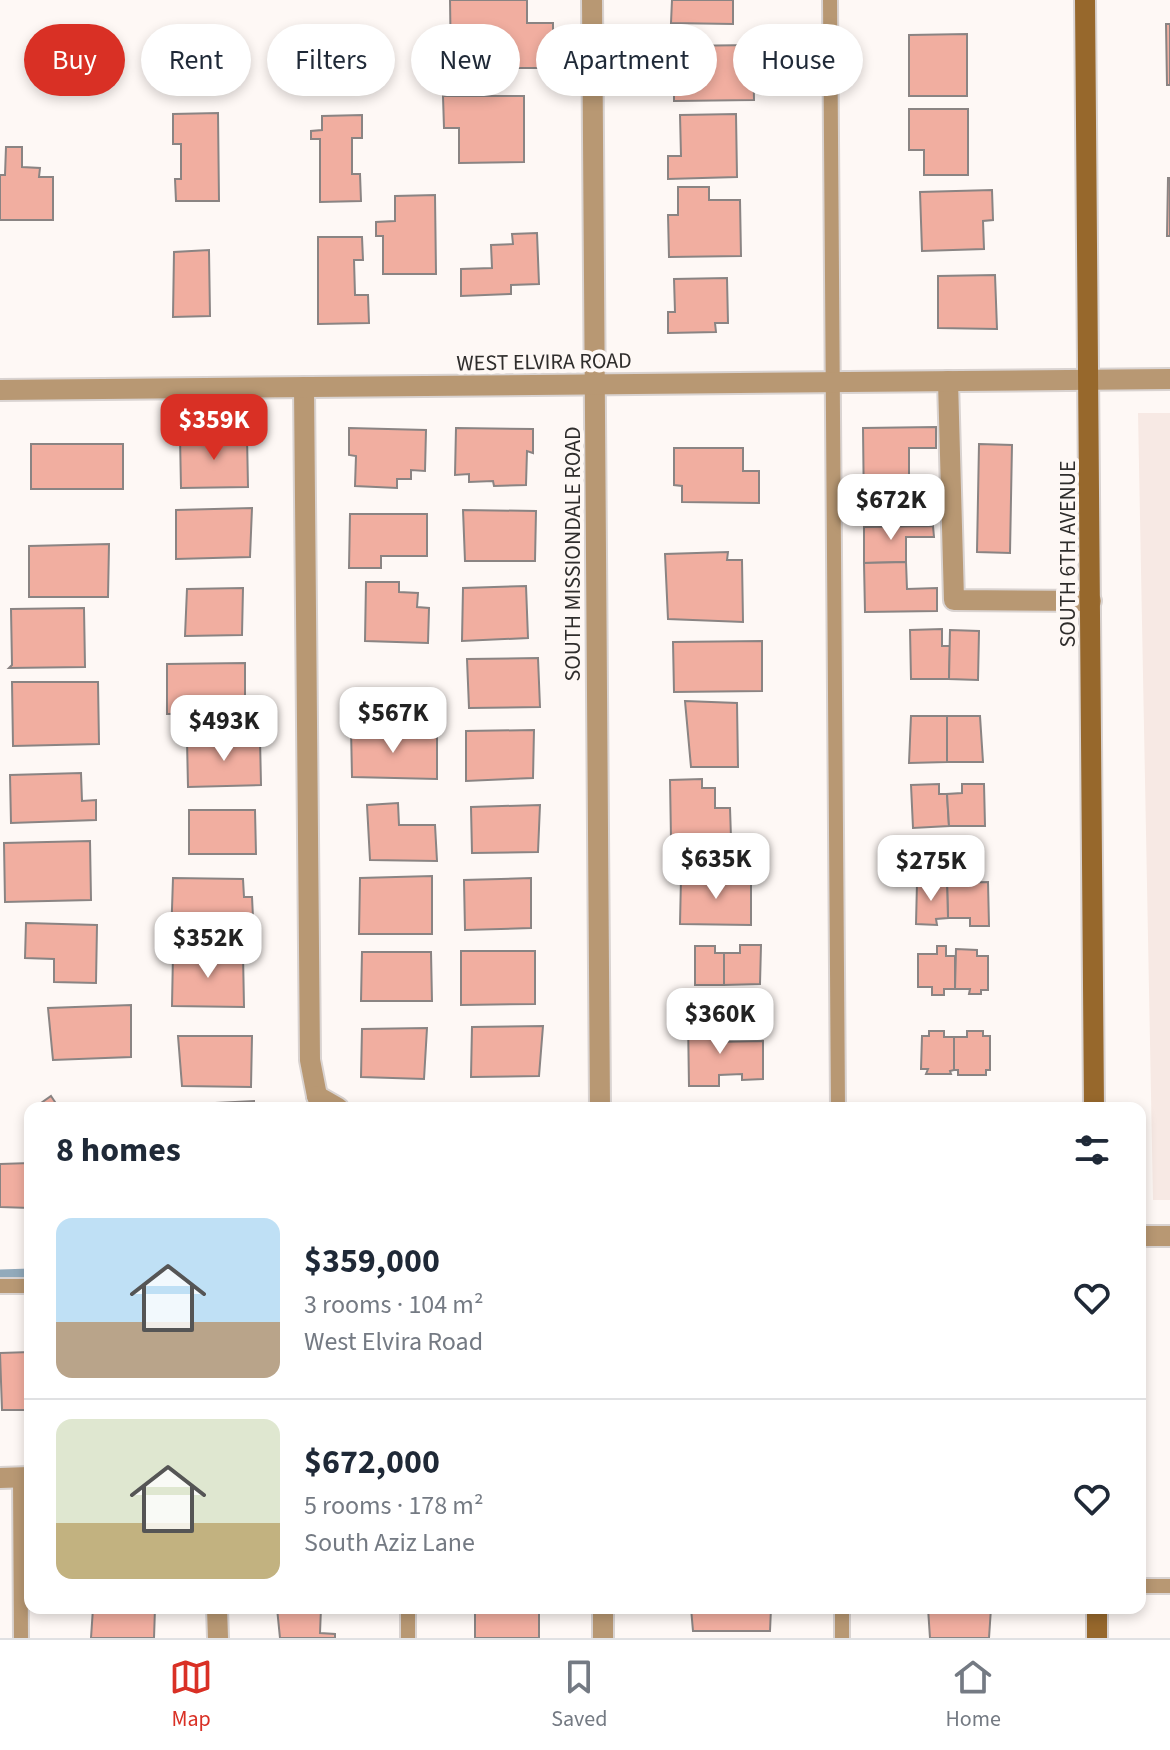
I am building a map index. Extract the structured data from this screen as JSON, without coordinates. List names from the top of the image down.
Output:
{
  "streets": {
    "street": ["WEST ELVIRA ROAD", "SOUTH MISSIONDALE ROAD", "SOUTH 6TH AVENUE"]
  },
  "crossings": [
    ["WEST ELVIRA ROAD", "SOUTH MISSIONDALE ROAD"],
    ["WEST ELVIRA ROAD", "SOUTH 6TH AVENUE"]
  ],
  "page": {
    "chip": [
      "Buy",
      "Rent",
      "Filters",
      "New",
      "Apartment",
      "House"
    ],
    "price": [
      "$359K",
      "$672K",
      "$567K",
      "$493K",
      "$635K",
      "$275K",
      "$352K",
      "$360K"
    ],
    "heading": "8 homes",
    "list": [
      {
        "name": "$359,000",
        "note": "3 rooms · 104 m² · West Elvira Road"
      },
      {
        "name": "$672,000",
        "note": "5 rooms · 178 m² · South Aziz Lane"
      }
    ],
    "tabs": ["Map", "Saved", "Home"]
  }
}
